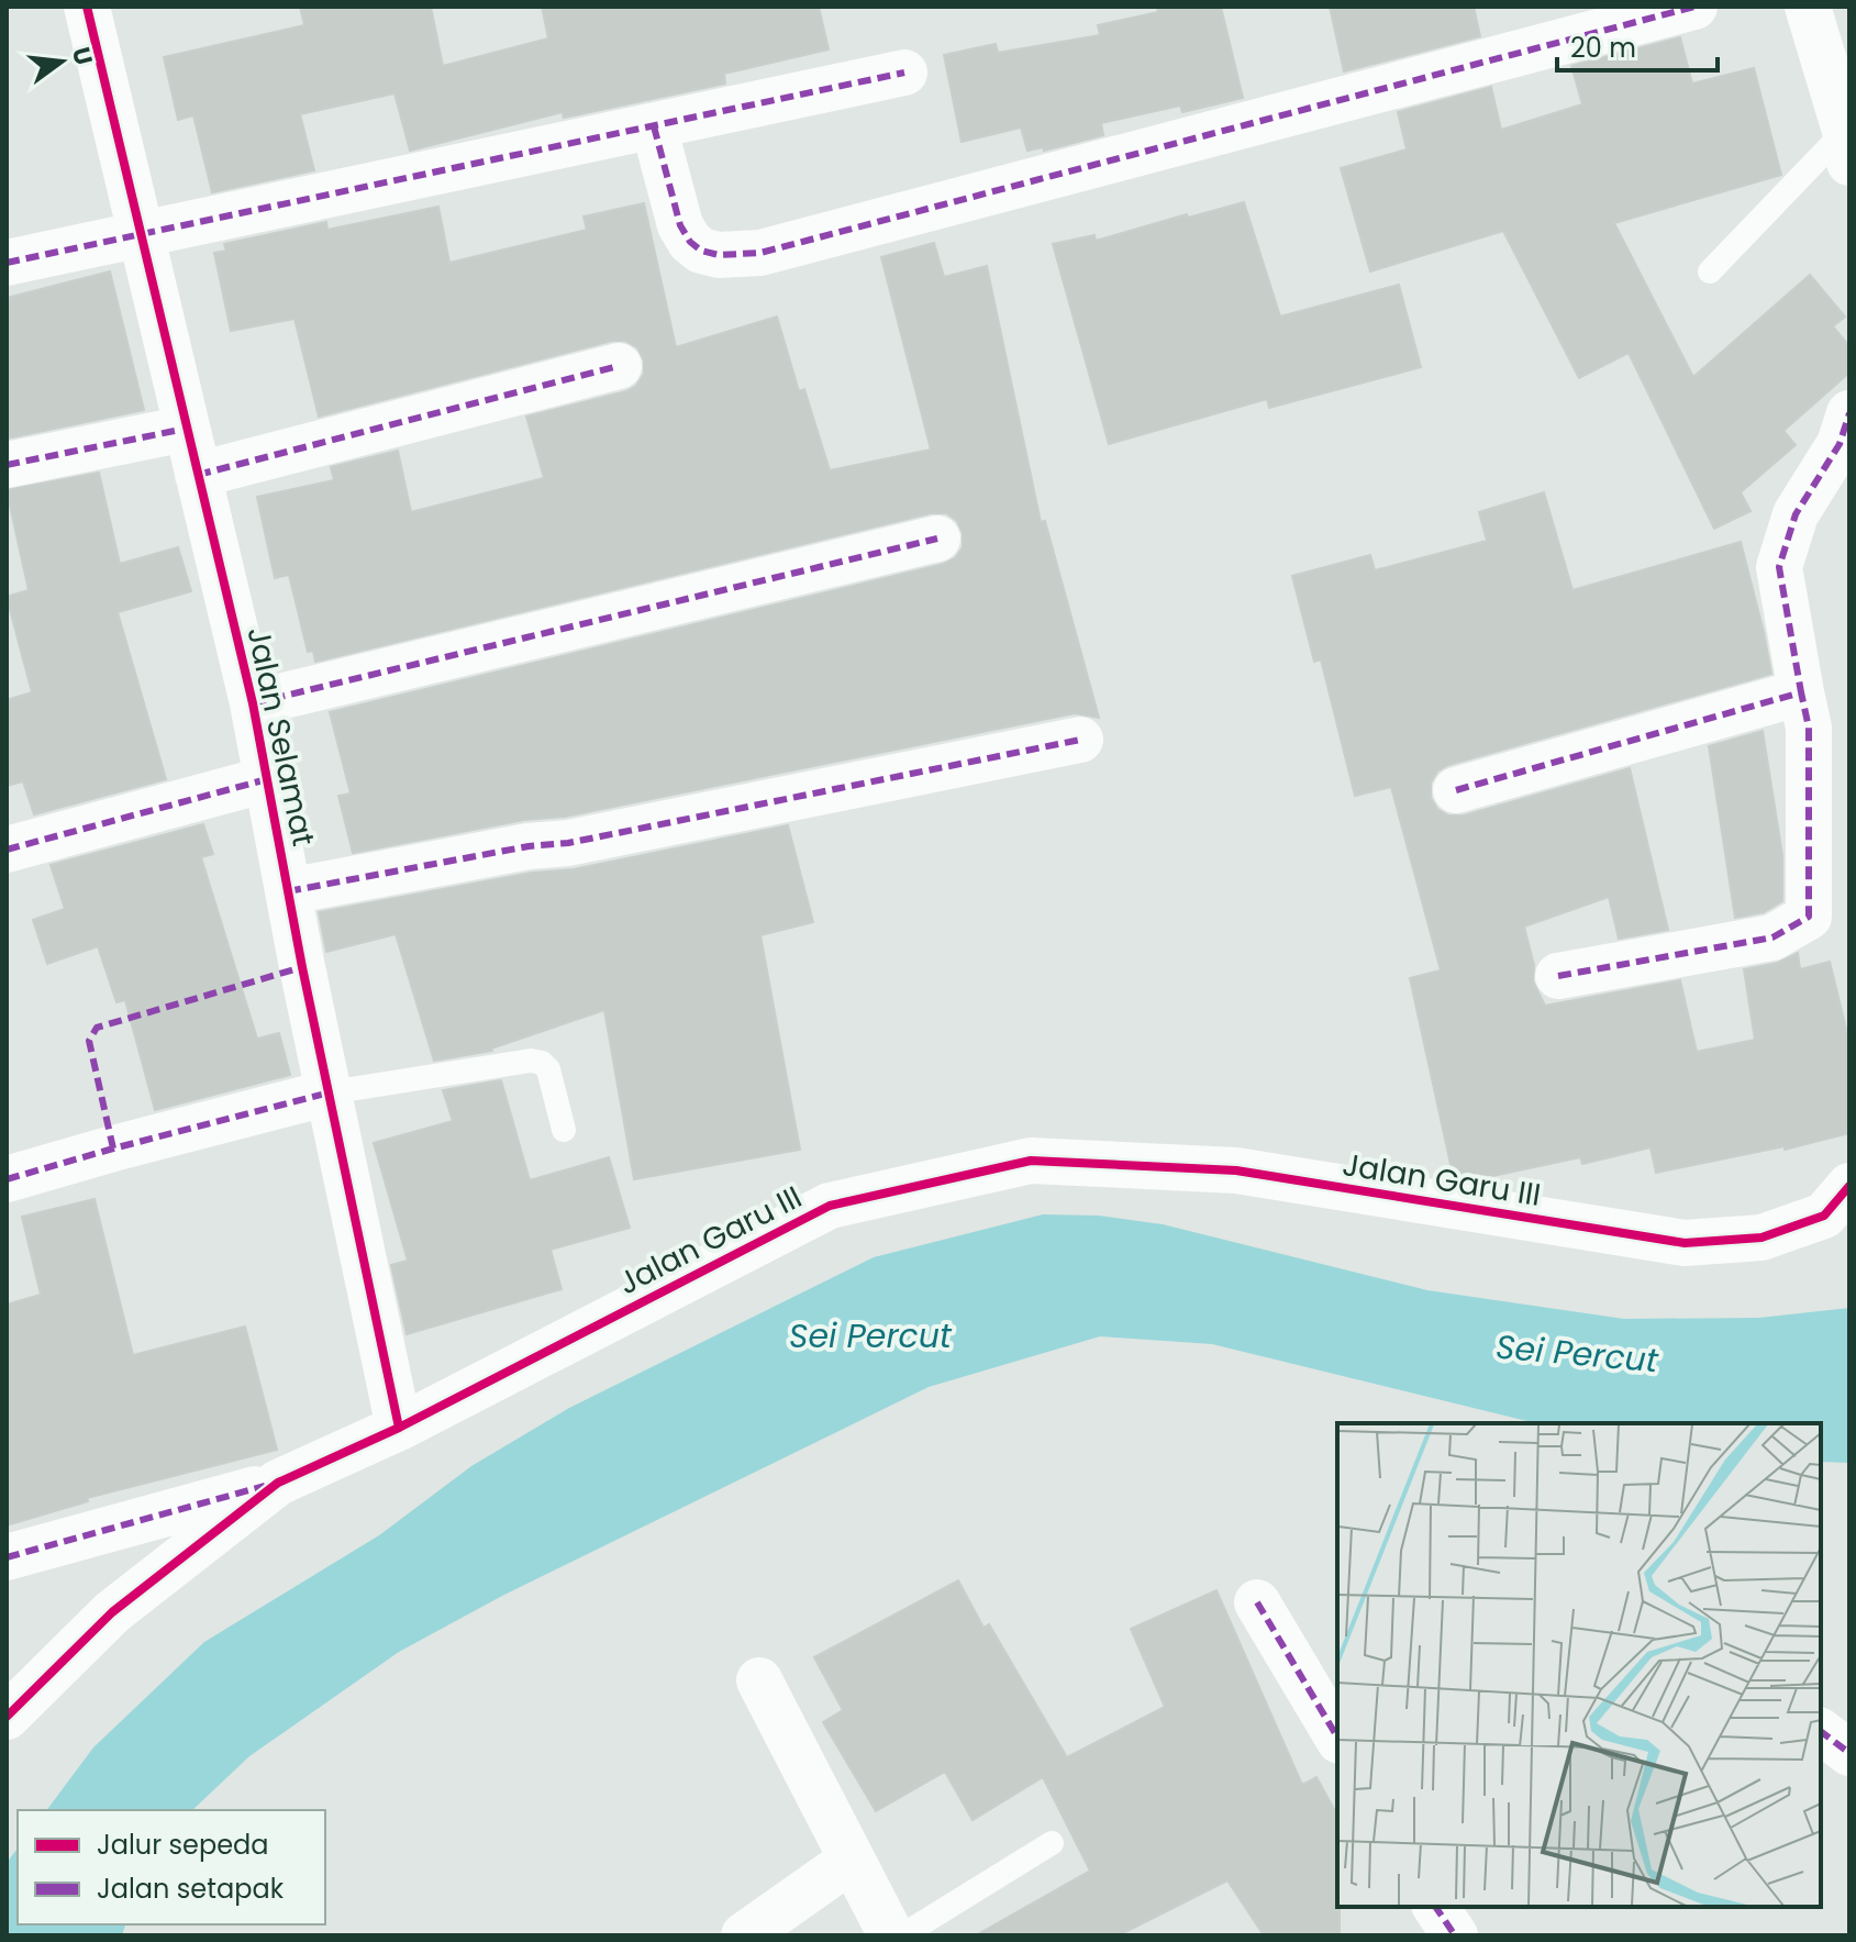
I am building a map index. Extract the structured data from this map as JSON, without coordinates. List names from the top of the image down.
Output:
{
  "streets": {
    "street": ["Jalan Selamat", "Jalan Garu III"]
  },
  "crossings": [
    ["Jalan Selamat", "Jalan Garu III"]
  ],
  "water": ["Sei Percut"],
  "legend": ["Jalur sepeda", "Jalan setapak"],
  "scale_bar": "20 m",
  "north": "right"
}
